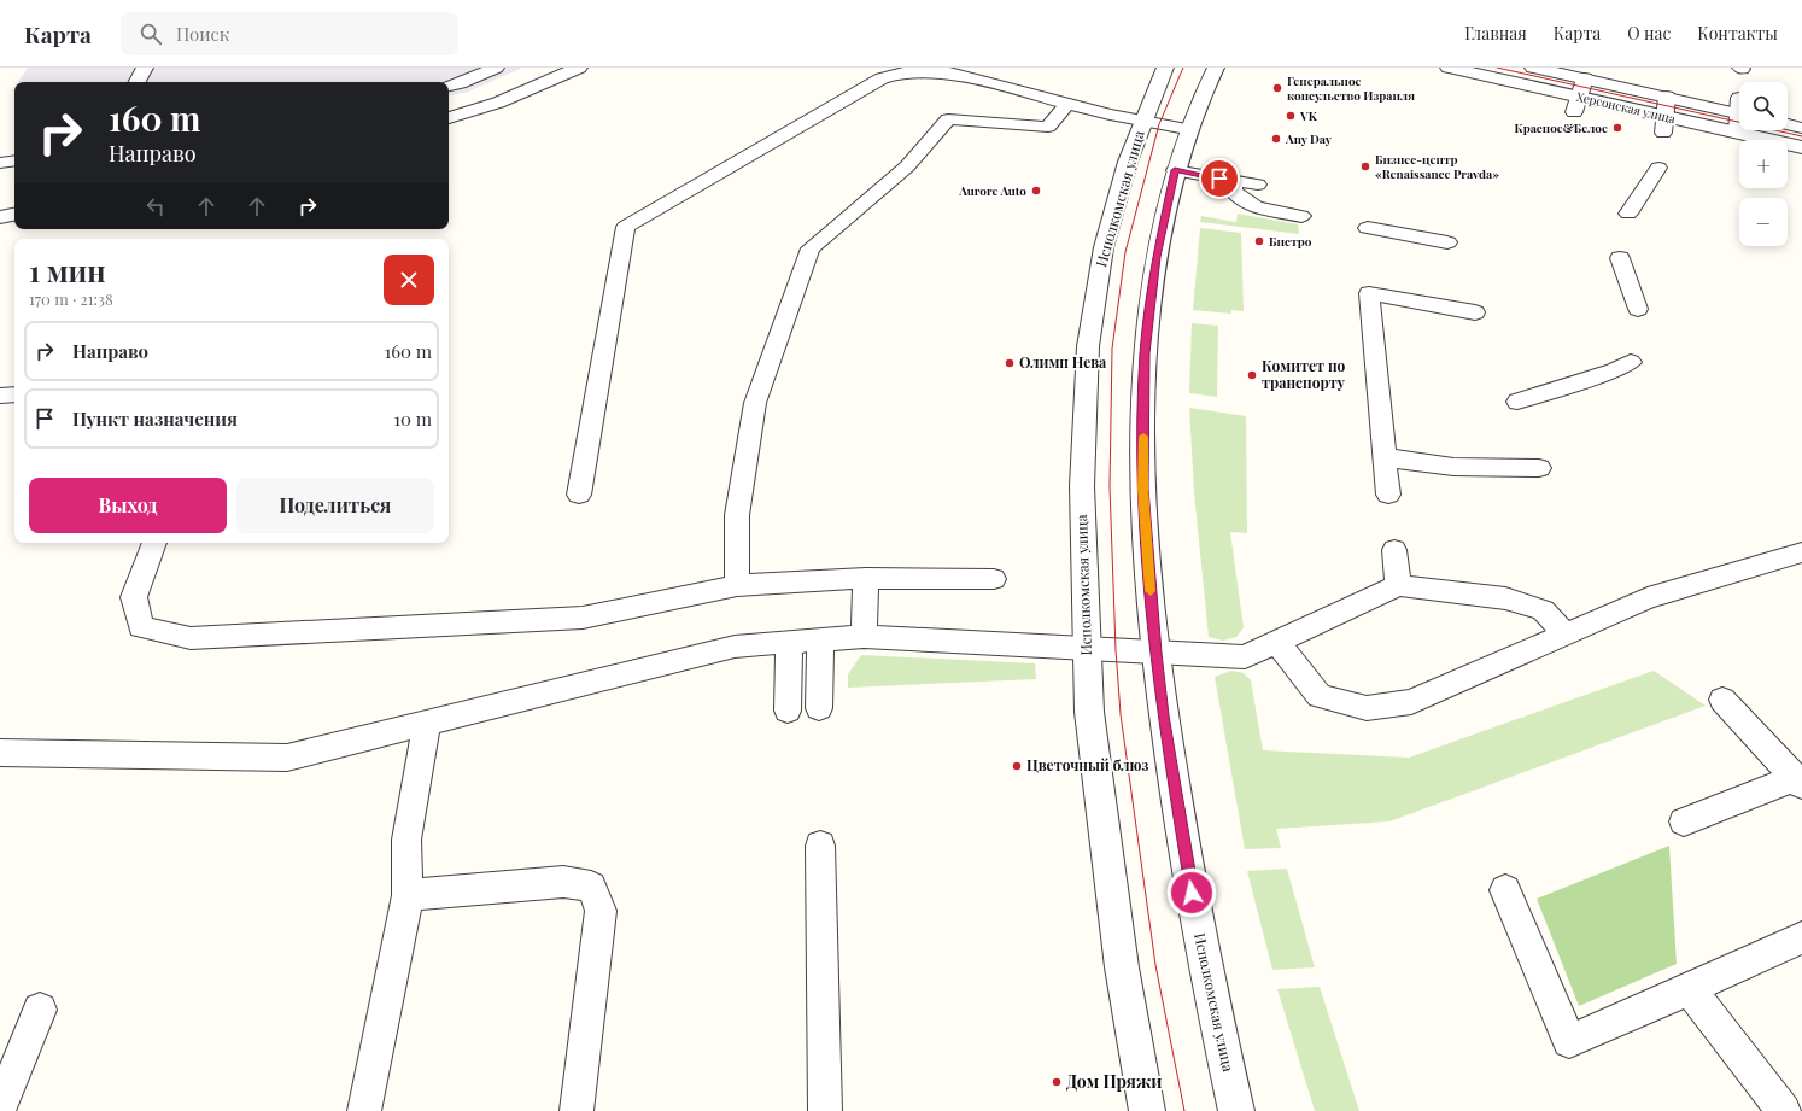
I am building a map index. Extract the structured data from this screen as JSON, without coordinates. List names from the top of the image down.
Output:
{
  "streets": {
    "street": ["Херсонская улица", "Исполкомская улица"]
  },
  "places": [
    "Генеральное консульство Израиля",
    "VK",
    "Красное&Белое",
    "Any Day",
    "Бизнес-центр «Renaissance Pravda»",
    "Aurore Auto",
    "Бистро",
    "Олимп Нева",
    "Комитет по транспорту",
    "Цветочный блюз",
    "Дом Пряжи"
  ],
  "page": {
    "header": "Карта",
    "search": "Поиск",
    "nav": [
      "Главная",
      "Карта",
      "О нас",
      "Контакты"
    ],
    "map_buttons": ["+", "−"],
    "turn": ["160 m", "Направо"],
    "heading": ["1 мин", "170 m · 21:38"],
    "list": [
      {
        "name": "Направо",
        "value": "160 m"
      },
      {
        "name": "Пункт назначения",
        "value": "10 m"
      }
    ],
    "buttons": ["Выход", "Поделиться"]
  }
}
